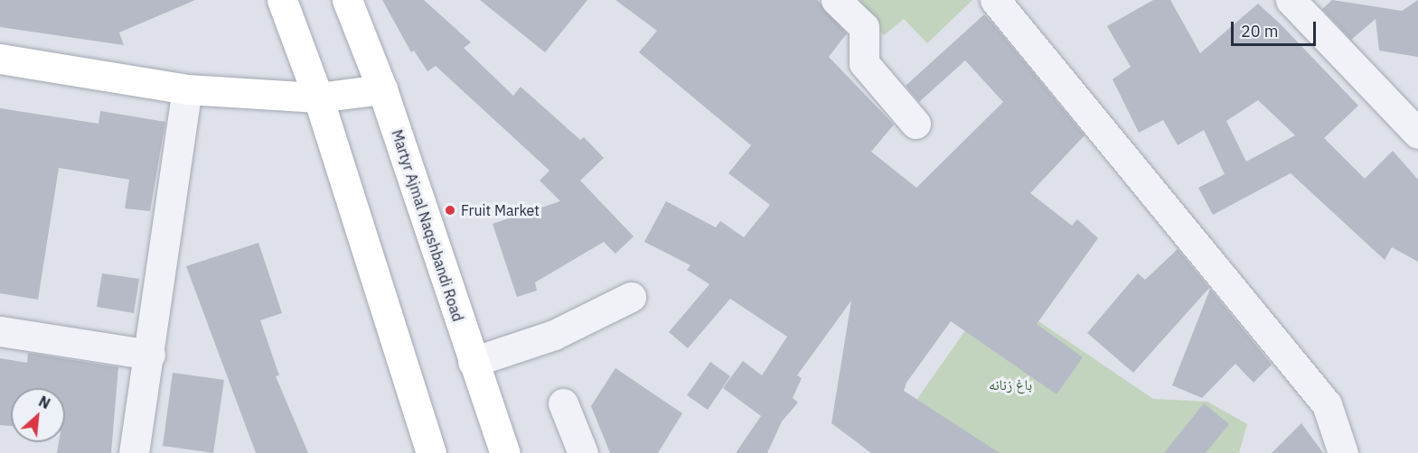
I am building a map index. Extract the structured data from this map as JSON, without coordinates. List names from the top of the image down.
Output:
{
  "streets": {
    "main road": ["Martyr Ajmal Naqshbandi Road"]
  },
  "parks": ["باغ زنانه"],
  "places": ["Fruit Market"],
  "scale_bar": "20 m",
  "north": "top right"
}
